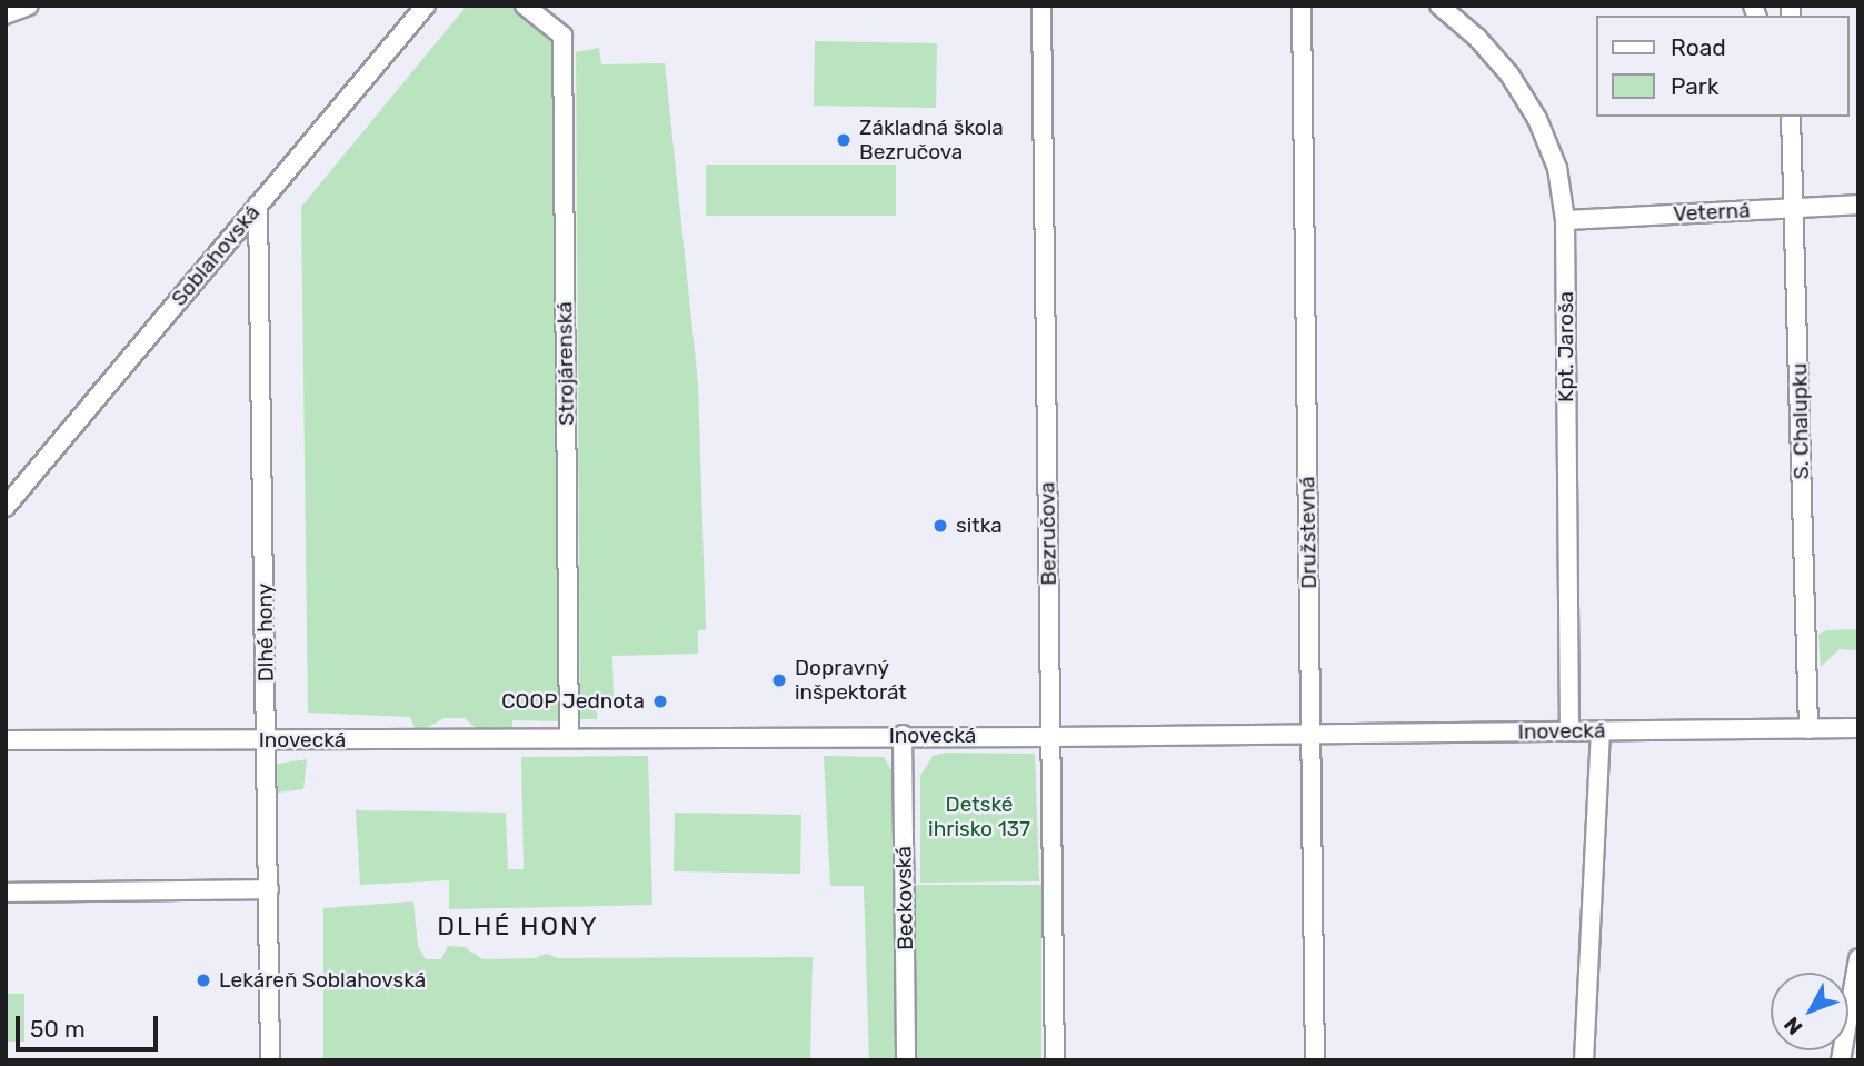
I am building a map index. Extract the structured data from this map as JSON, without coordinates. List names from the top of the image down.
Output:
{
  "streets": {
    "street": [
      "Veterná",
      "Soblahovská",
      "Kpt. Jaroša",
      "Strojárenská",
      "S. Chalupku",
      "Družstevná",
      "Bezručova",
      "Dlhé hony",
      "Inovecká",
      "Beckovská"
    ]
  },
  "crossings": [
    ["Veterná", "Kpt. Jaroša"],
    ["Veterná", "S. Chalupku"],
    ["Soblahovská", "Dlhé hony"],
    ["Kpt. Jaroša", "Inovecká"],
    ["Strojárenská", "Inovecká"],
    ["S. Chalupku", "Inovecká"],
    ["Družstevná", "Inovecká"],
    ["Bezručova", "Inovecká"],
    ["Dlhé hony", "Inovecká"],
    ["Inovecká", "Beckovská"]
  ],
  "districts": ["DLHÉ HONY"],
  "parks": ["Detské ihrisko 137"],
  "places": [
    "Základná škola Bezručova",
    "sitka",
    "Dopravný inšpektorát",
    "COOP Jednota",
    "Lekáreň Soblahovská"
  ],
  "legend": ["Road", "Park"],
  "scale_bar": "50 m",
  "north": "bottom left"
}
